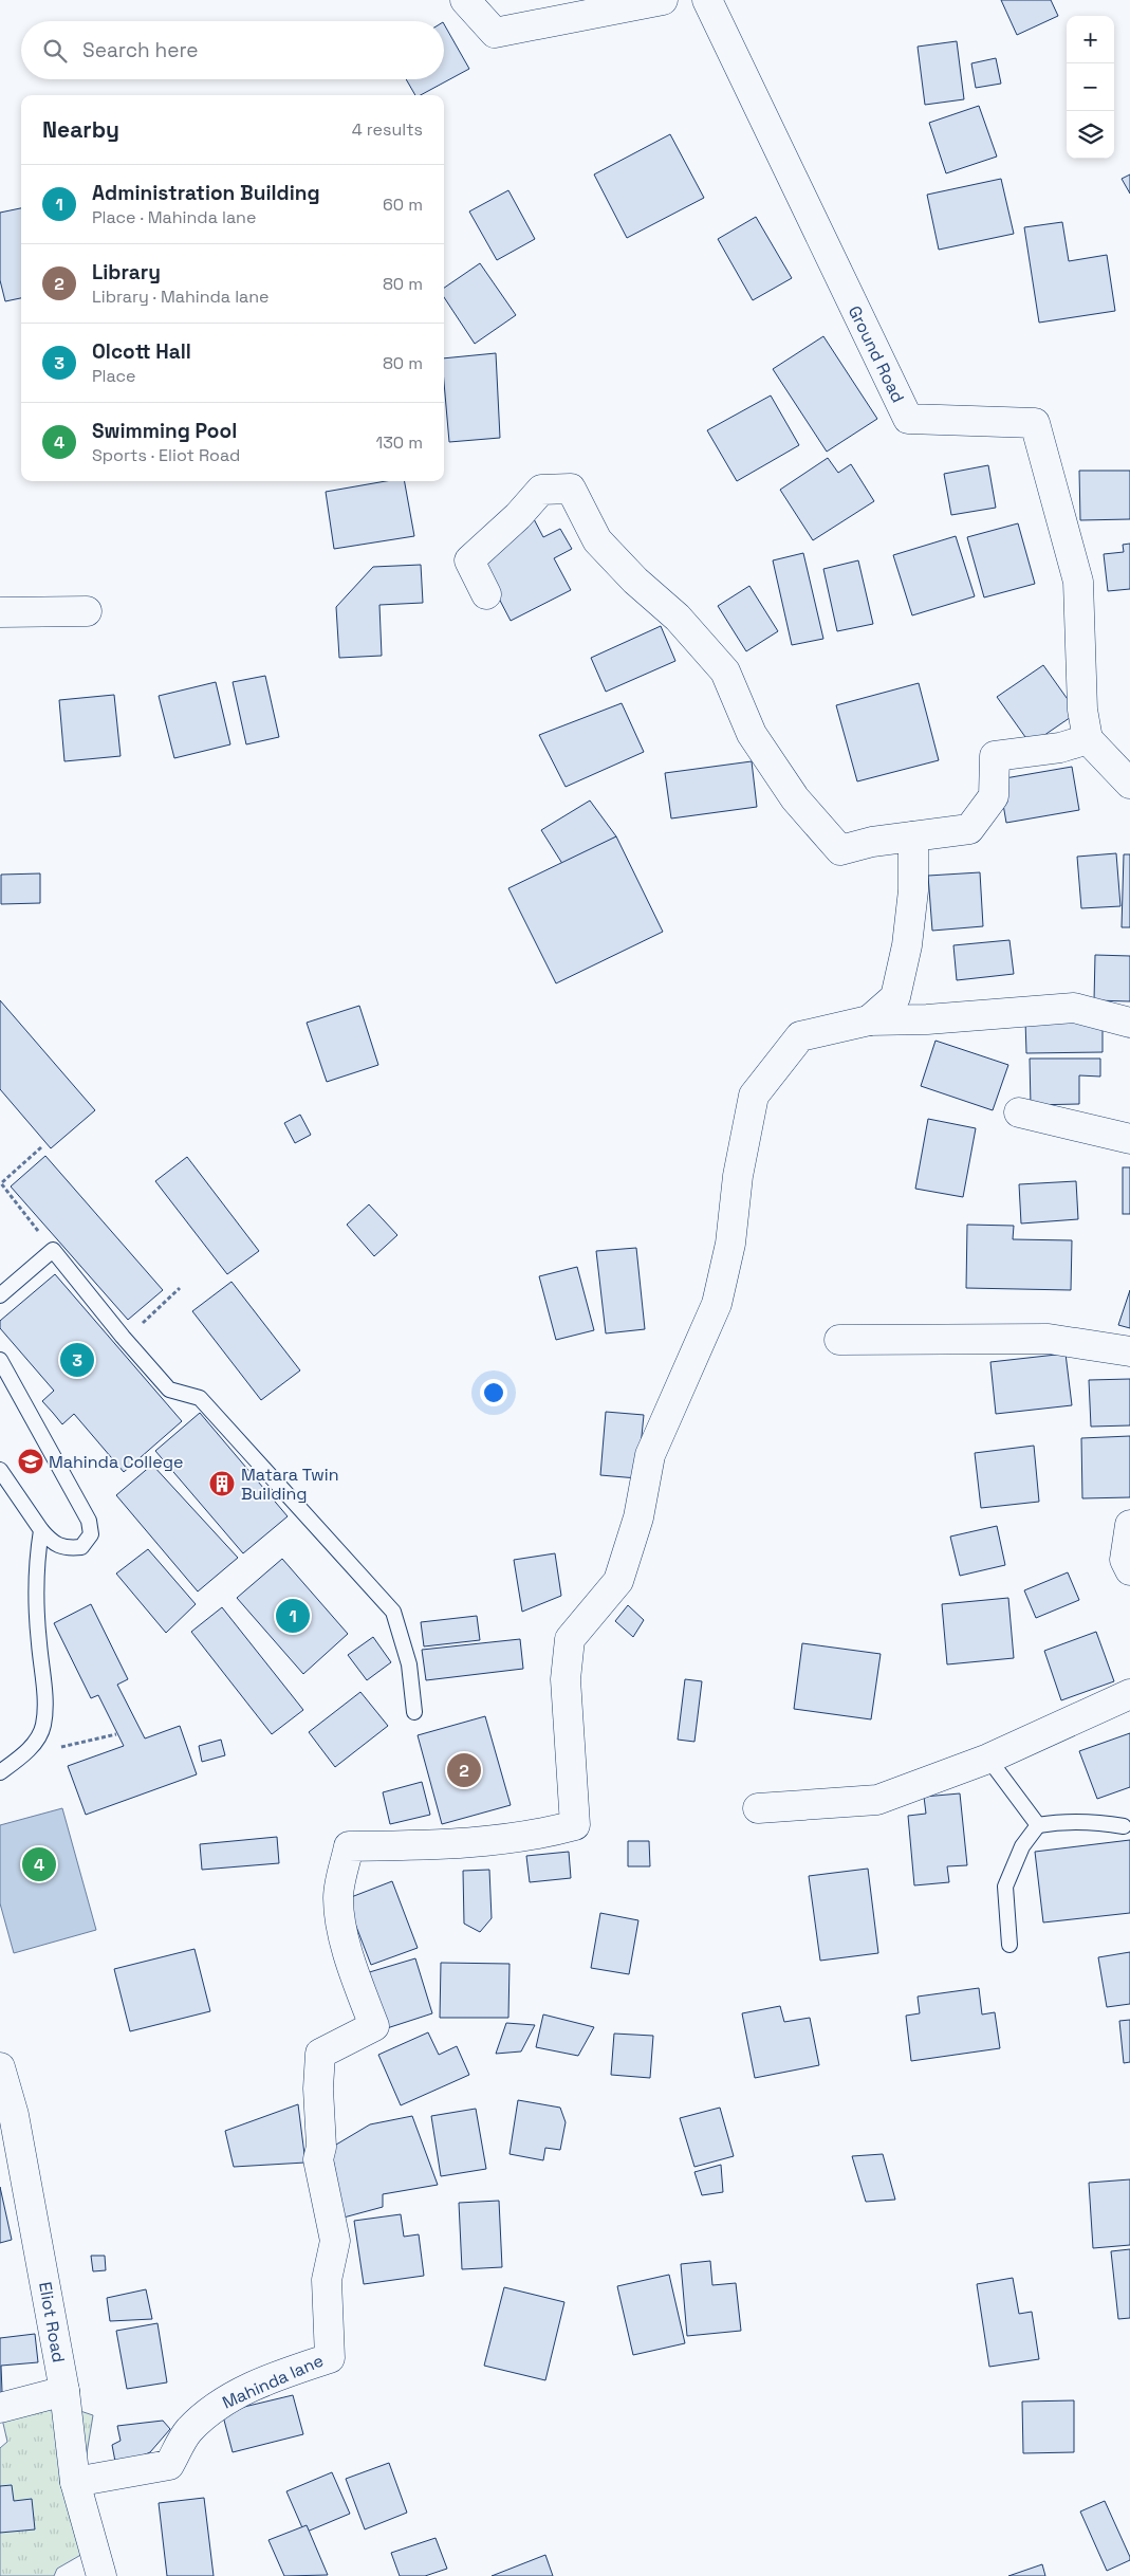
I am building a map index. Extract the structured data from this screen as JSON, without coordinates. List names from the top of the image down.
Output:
{
  "streets": {
    "street": ["Ground Road", "Eliot Road", "Mahinda lane"]
  },
  "crossings": [
    ["Eliot Road", "Mahinda lane"]
  ],
  "places": {
    "school or university": ["Mahinda College"],
    "building": ["Matara Twin Building"]
  },
  "page": {
    "map_buttons": ["+", "−"],
    "search": "Search here",
    "heading": ["Nearby", "4 results"],
    "list": [
      {
        "mark": "1",
        "name": "Administration Building",
        "note": "Place · Mahinda lane",
        "value": "60 m"
      },
      {
        "mark": "2",
        "name": "Library",
        "note": "Library · Mahinda lane",
        "value": "80 m"
      },
      {
        "mark": "3",
        "name": "Olcott Hall",
        "note": "Place",
        "value": "80 m"
      },
      {
        "mark": "4",
        "name": "Swimming Pool",
        "note": "Sports · Eliot Road",
        "value": "130 m"
      }
    ],
    "pins": [
      "3",
      "1",
      "2",
      "4"
    ]
  }
}
